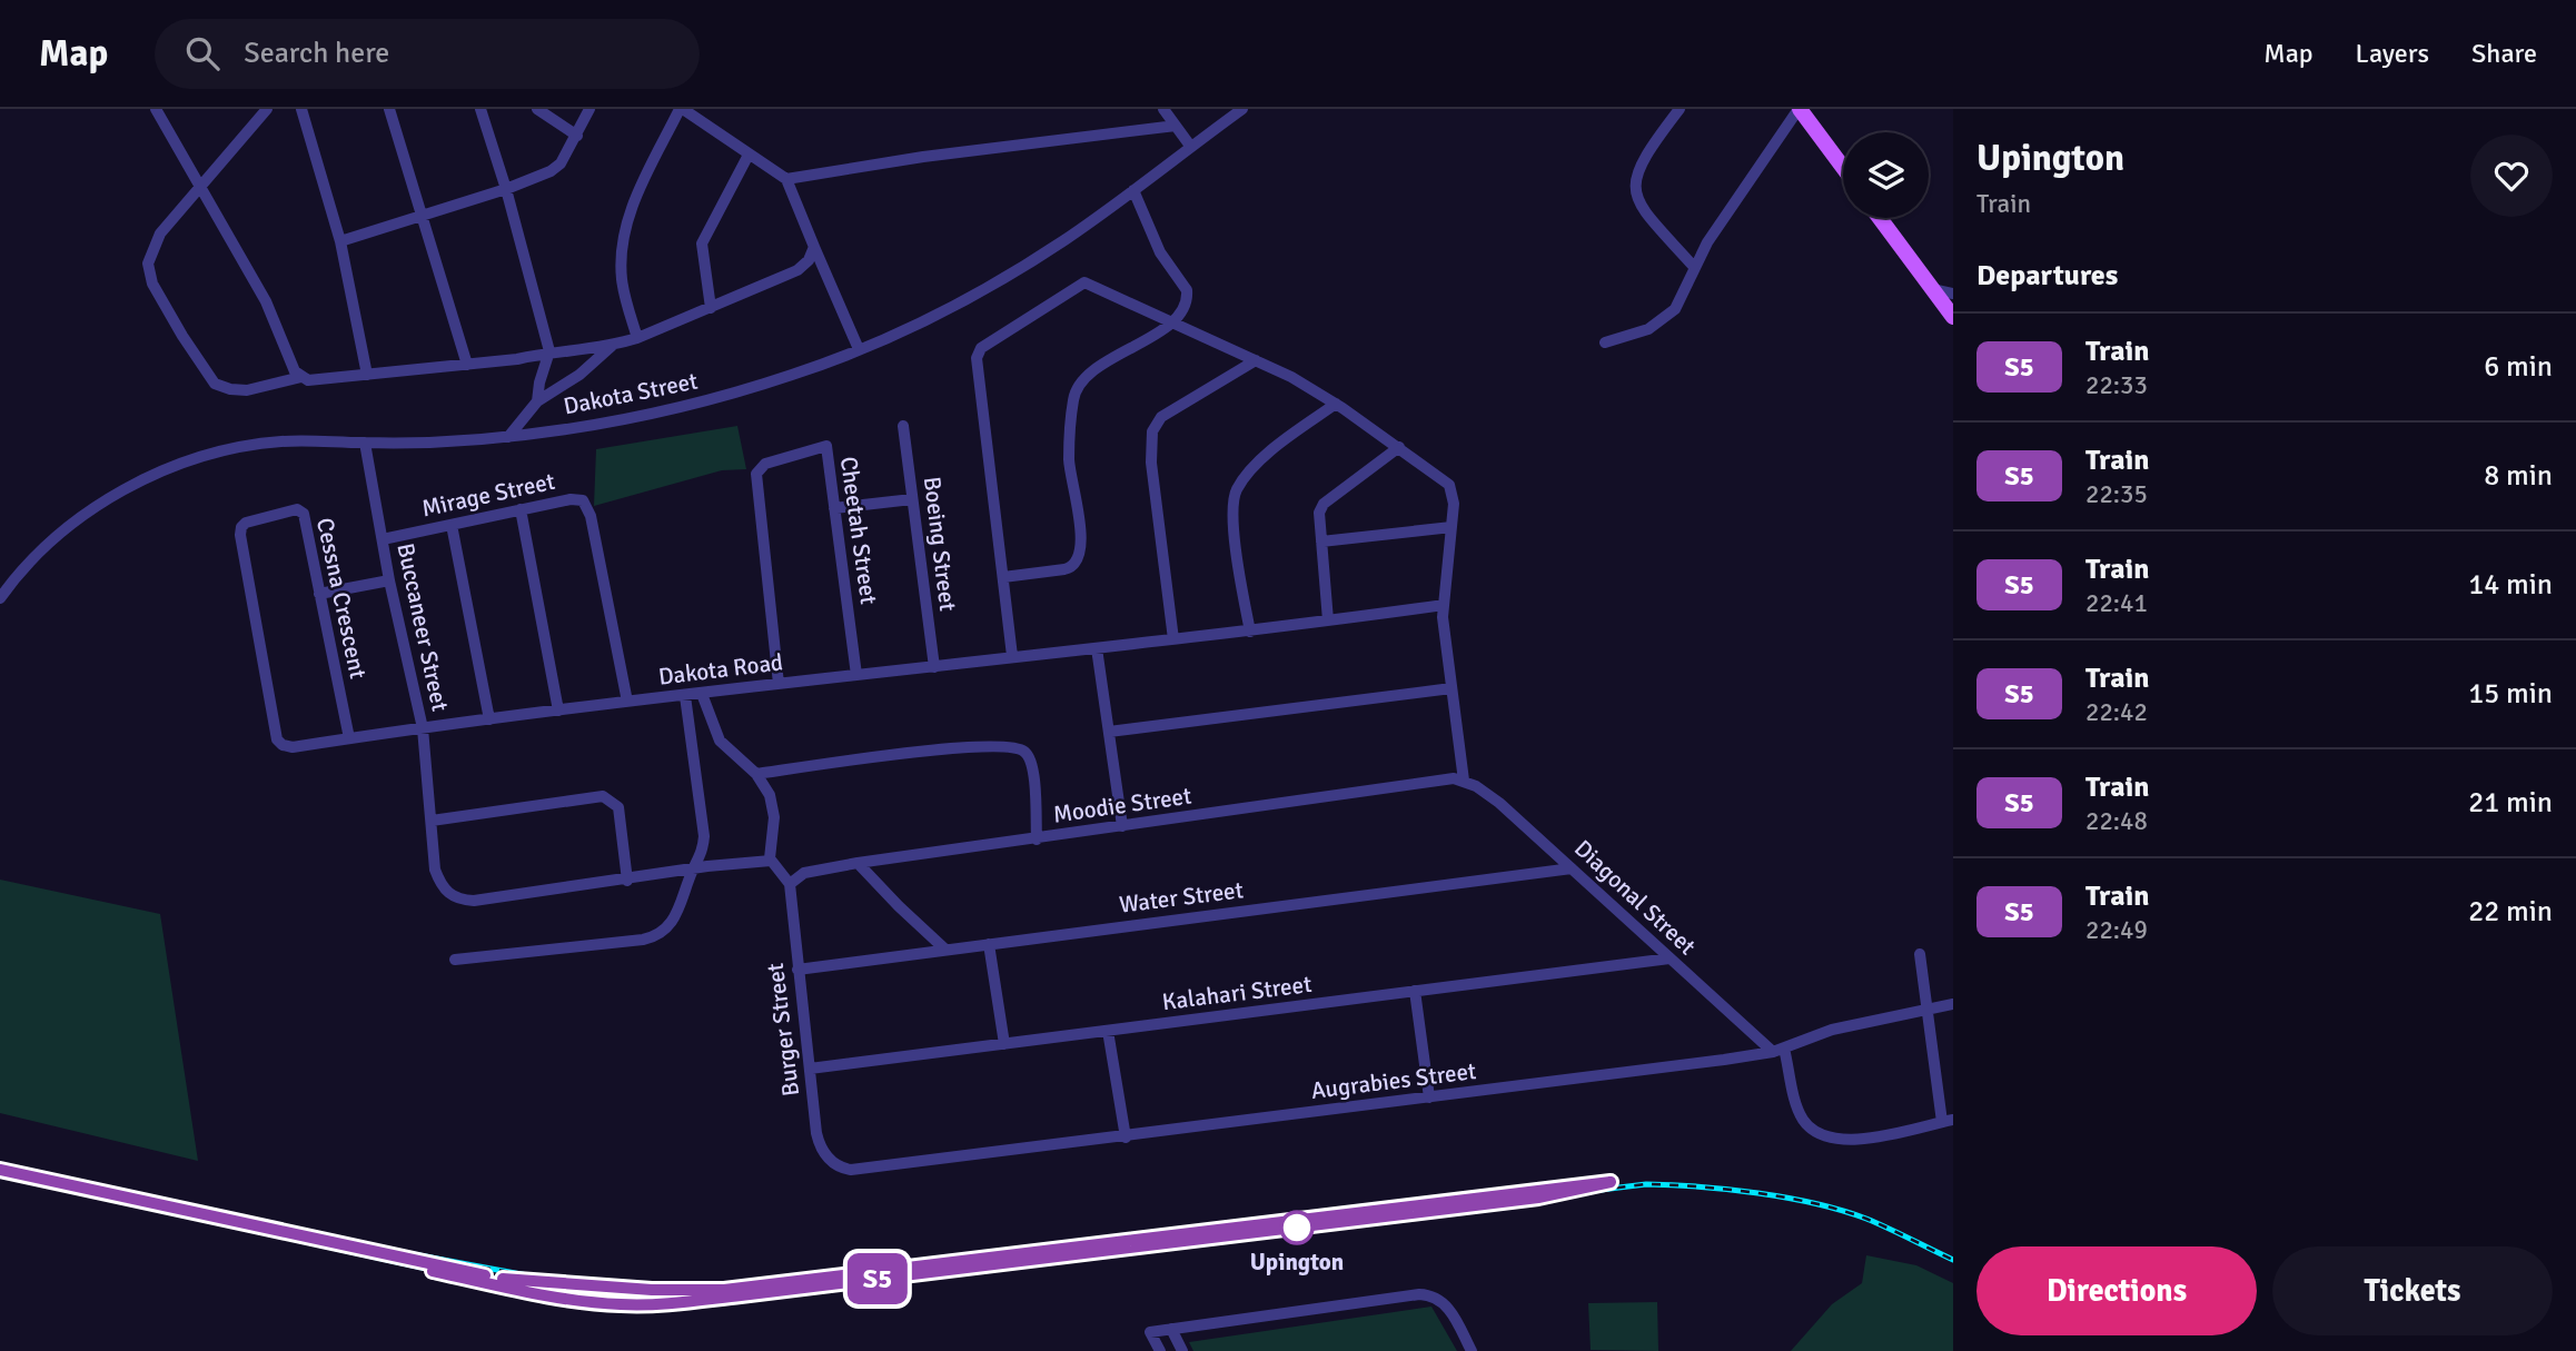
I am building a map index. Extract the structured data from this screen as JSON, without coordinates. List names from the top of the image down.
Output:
{
  "streets": {
    "street": [
      "Dakota Street",
      "Mirage Street",
      "Cheetah Street",
      "Boeing Street",
      "Cessna Crescent",
      "Buccaneer Street",
      "Dakota Road",
      "Moodie Street",
      "Water Street",
      "Diagonal Street",
      "Kalahari Street",
      "Burger Street",
      "Augrabies Street"
    ]
  },
  "crossings": [
    ["Dakota Street", "Buccaneer Street"],
    ["Mirage Street", "Buccaneer Street"],
    ["Mirage Street", "Dakota Road"],
    ["Cheetah Street", "Dakota Road"],
    ["Boeing Street", "Dakota Road"],
    ["Cessna Crescent", "Dakota Road"],
    ["Buccaneer Street", "Dakota Road"],
    ["Moodie Street", "Diagonal Street"],
    ["Moodie Street", "Burger Street"],
    ["Water Street", "Diagonal Street"],
    ["Water Street", "Burger Street"],
    ["Diagonal Street", "Kalahari Street"],
    ["Diagonal Street", "Augrabies Street"],
    ["Kalahari Street", "Burger Street"],
    ["Burger Street", "Augrabies Street"]
  ],
  "places": ["Upington"],
  "page": {
    "header": "Map",
    "search": "Search here",
    "nav": ["Map", "Layers", "Share"],
    "on_map": "S5",
    "heading": [
      ["Upington", "Train"],
      "Departures"
    ],
    "list": [
      {
        "mark": "S5",
        "name": "Train",
        "note": "22:33",
        "value": "6 min"
      },
      {
        "mark": "S5",
        "name": "Train",
        "note": "22:35",
        "value": "8 min"
      },
      {
        "mark": "S5",
        "name": "Train",
        "note": "22:41",
        "value": "14 min"
      },
      {
        "mark": "S5",
        "name": "Train",
        "note": "22:42",
        "value": "15 min"
      },
      {
        "mark": "S5",
        "name": "Train",
        "note": "22:48",
        "value": "21 min"
      },
      {
        "mark": "S5",
        "name": "Train",
        "note": "22:49",
        "value": "22 min"
      }
    ],
    "buttons": ["Directions", "Tickets"]
  }
}
